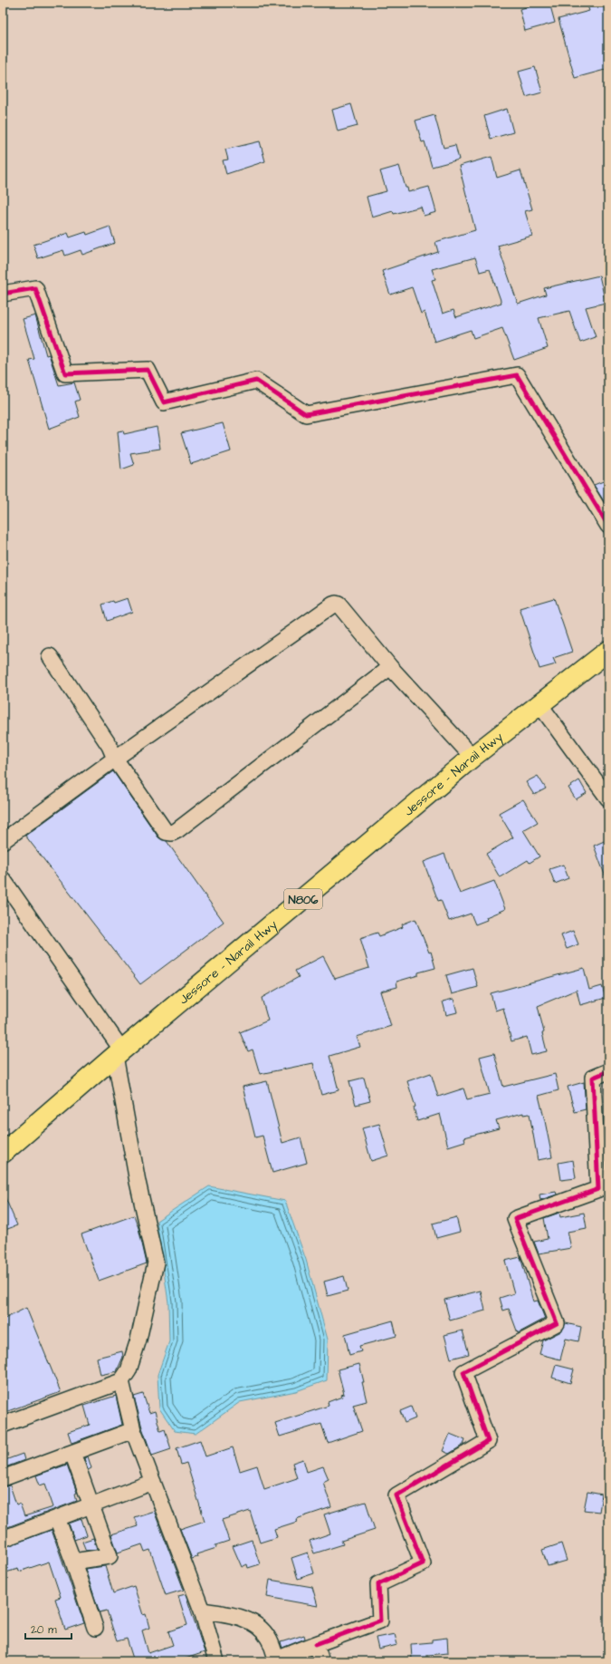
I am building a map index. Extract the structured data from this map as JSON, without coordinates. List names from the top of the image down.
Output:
{
  "streets": {
    "highway": ["Jessore - Narail Hwy", "N806"]
  },
  "scale_bar": "20 m"
}
